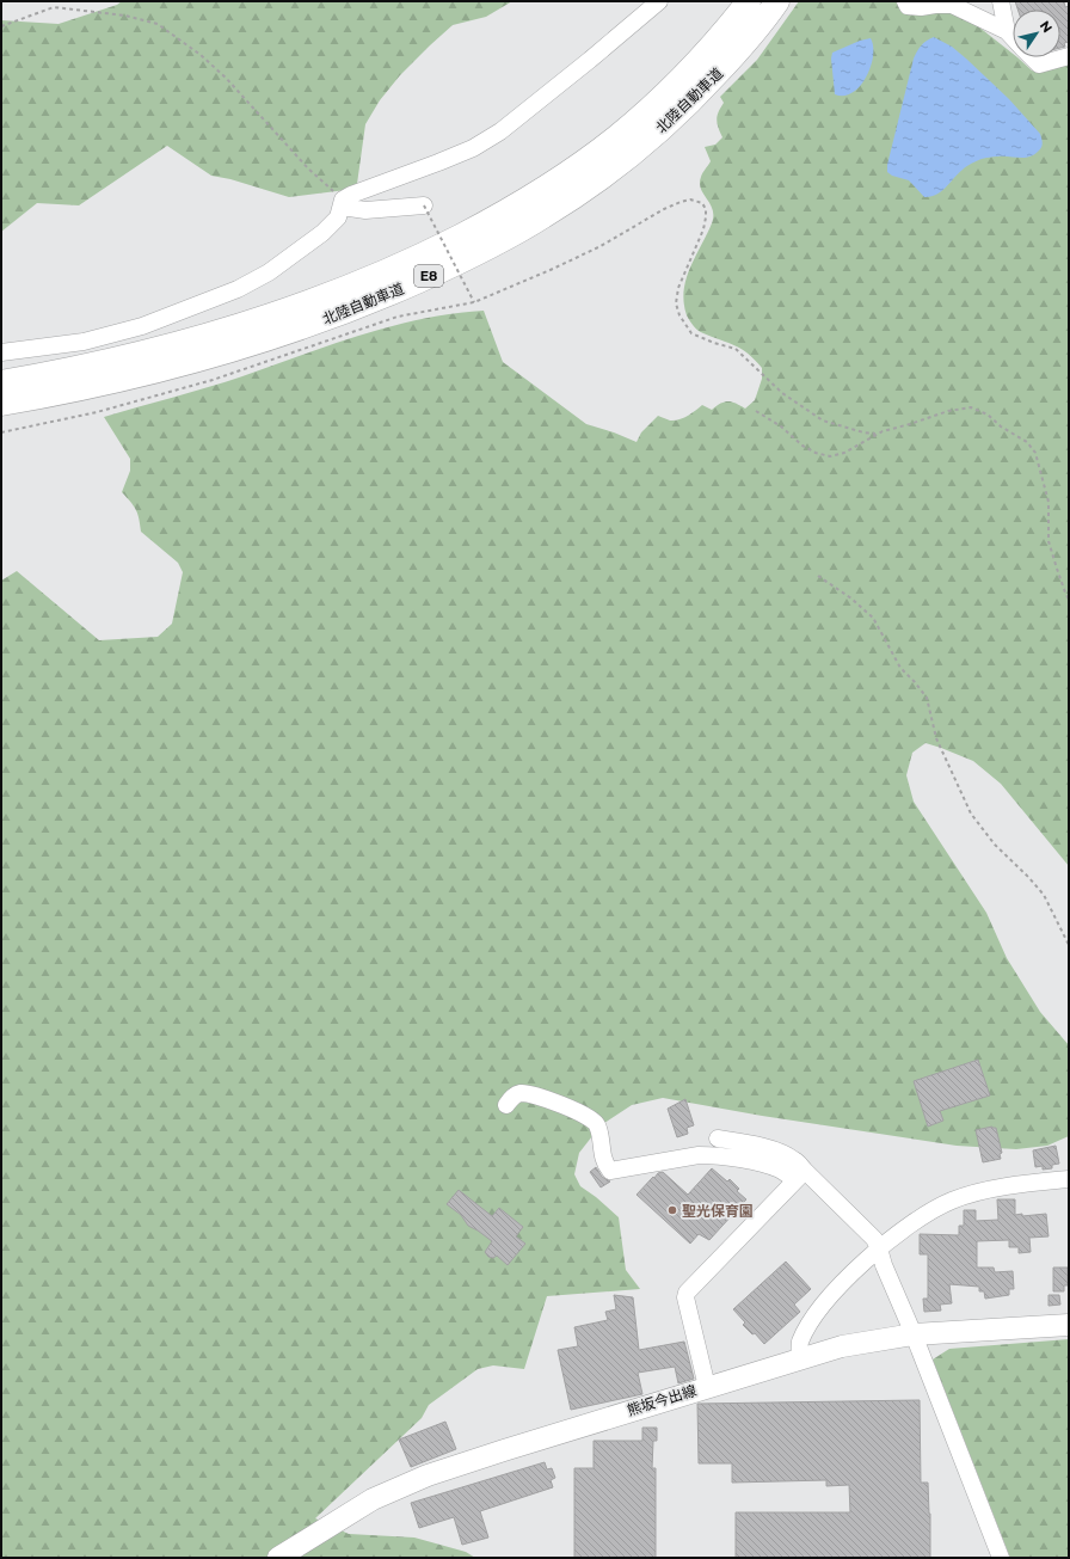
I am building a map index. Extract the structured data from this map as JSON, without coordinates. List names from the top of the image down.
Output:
{
  "streets": {
    "highway": ["北陸自動車道", "E8"],
    "main road": ["熊坂今出線"]
  },
  "places": ["聖光保育園"],
  "north": "top right"
}
